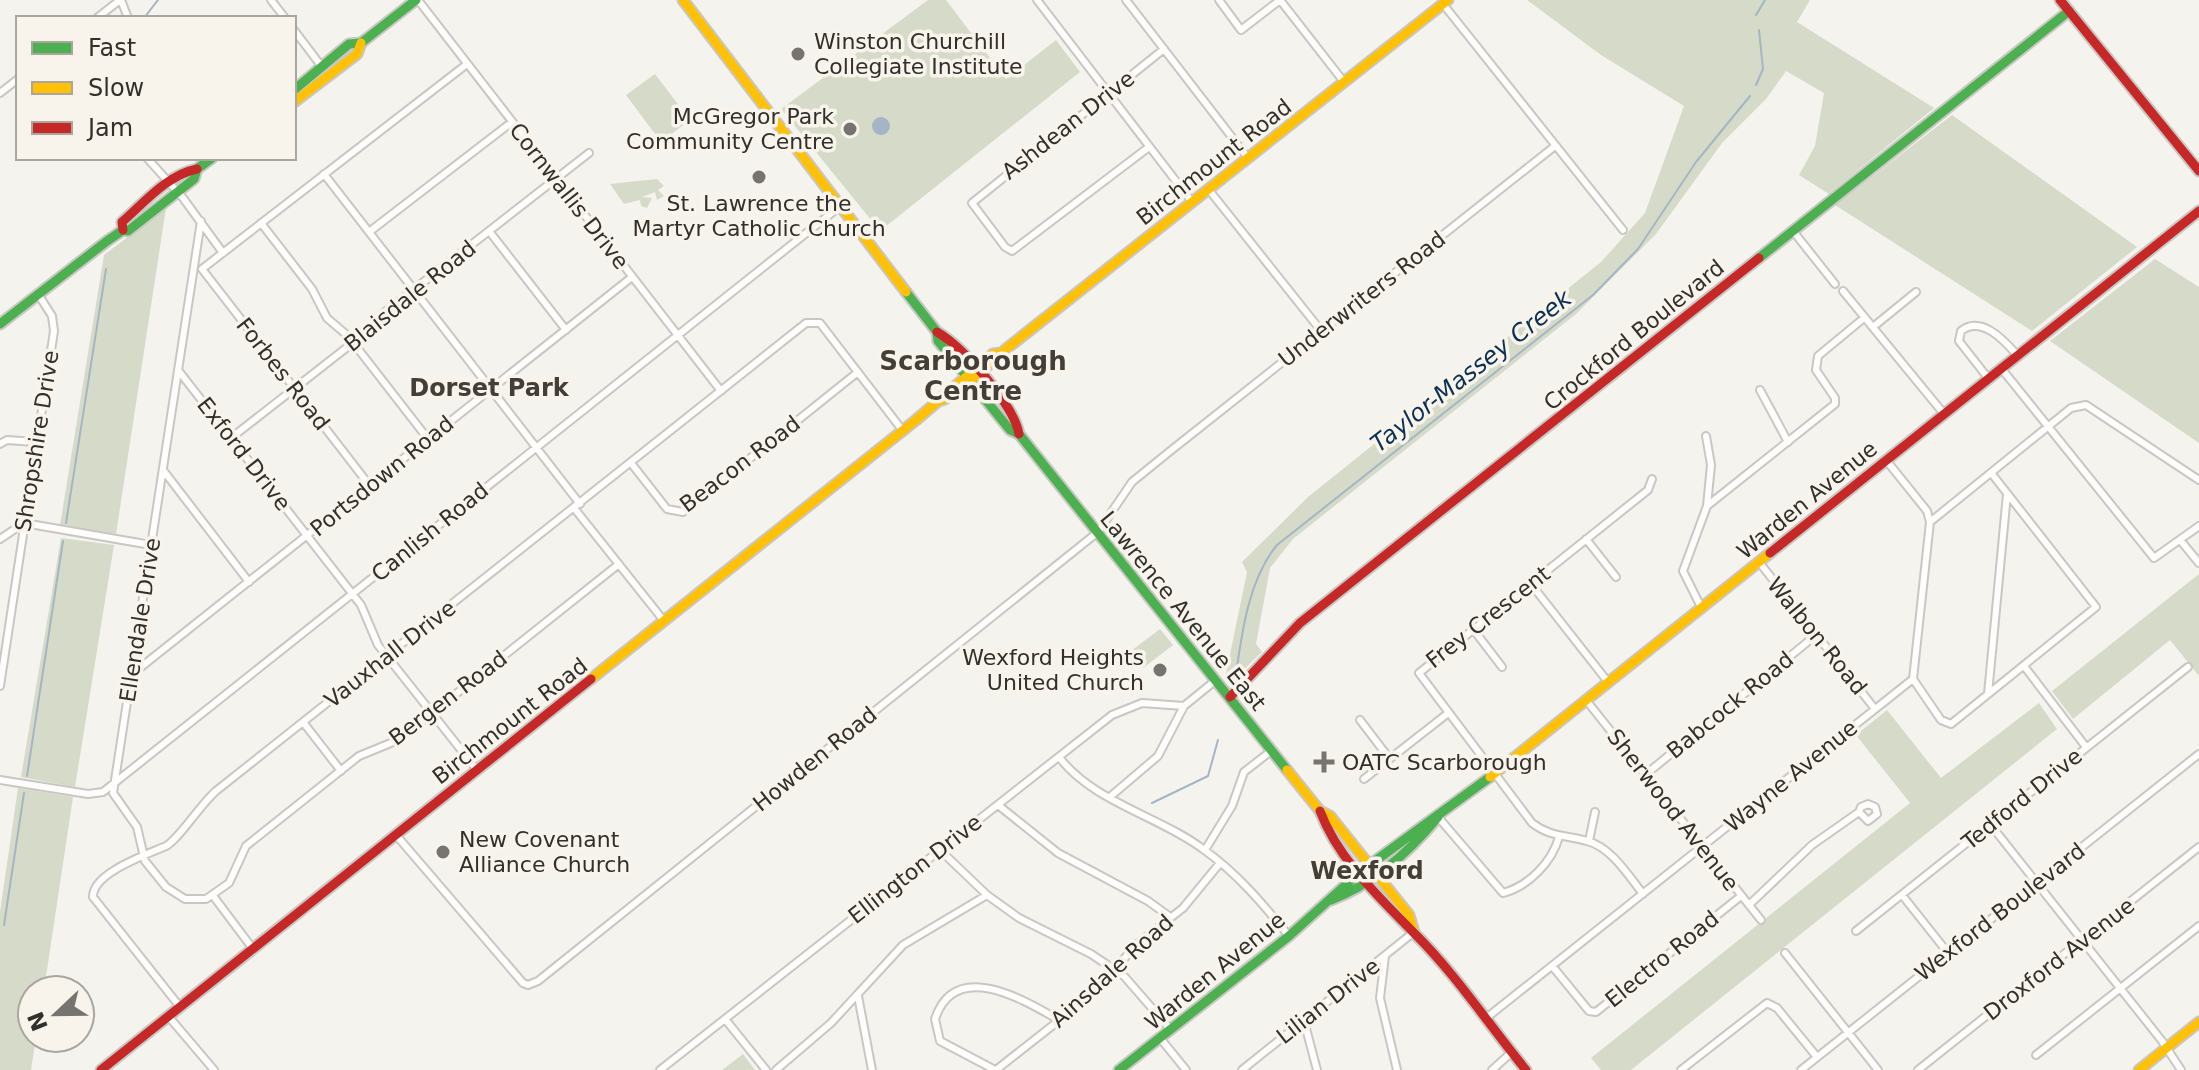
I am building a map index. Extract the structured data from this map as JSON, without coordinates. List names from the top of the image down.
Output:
{
  "streets": {
    "main road": [
      "Birchmount Road",
      "Crockford Boulevard",
      "Warden Avenue",
      "Lawrence Avenue East"
    ],
    "street": [
      "Ashdean Drive",
      "Cornwallis Drive",
      "Blaisdale Road",
      "Underwriters Road",
      "Forbes Road",
      "Shropshire Drive",
      "Exford Drive",
      "Beacon Road",
      "Portsdown Road",
      "Canlish Road",
      "Frey Crescent",
      "Ellendale Drive",
      "Walbon Road",
      "Vauxhall Drive",
      "Bergen Road",
      "Babcock Road",
      "Howden Road",
      "Wayne Avenue",
      "Tedford Drive",
      "Sherwood Avenue",
      "Ellington Drive",
      "Wexford Boulevard",
      "Electro Road",
      "Droxford Avenue",
      "Ainsdale Road",
      "Lilian Drive"
    ]
  },
  "crossings": [
    ["Birchmount Road", "Exford Drive"],
    ["Birchmount Road", "Lawrence Avenue East"],
    ["Birchmount Road", "Vauxhall Drive"],
    ["Birchmount Road", "Howden Road"],
    ["Cornwallis Drive", "Blaisdale Road"],
    ["Cornwallis Drive", "Portsdown Road"],
    ["Cornwallis Drive", "Canlish Road"],
    ["Cornwallis Drive", "Vauxhall Drive"],
    ["Blaisdale Road", "Forbes Road"],
    ["Blaisdale Road", "Exford Drive"],
    ["Underwriters Road", "Lawrence Avenue East"],
    ["Underwriters Road", "Howden Road"],
    ["Crockford Boulevard", "Lawrence Avenue East"],
    ["Forbes Road", "Portsdown Road"],
    ["Forbes Road", "Ellendale Drive"],
    ["Exford Drive", "Portsdown Road"],
    ["Exford Drive", "Canlish Road"],
    ["Exford Drive", "Ellendale Drive"],
    ["Exford Drive", "Vauxhall Drive"],
    ["Exford Drive", "Bergen Road"],
    ["Beacon Road", "Vauxhall Drive"],
    ["Portsdown Road", "Ellendale Drive"],
    ["Warden Avenue", "Lawrence Avenue East"],
    ["Warden Avenue", "Frey Crescent"],
    ["Warden Avenue", "Walbon Road"],
    ["Warden Avenue", "Sherwood Avenue"],
    ["Canlish Road", "Lawrence Avenue East"],
    ["Canlish Road", "Ellendale Drive"],
    ["Lawrence Avenue East", "Howden Road"],
    ["Lawrence Avenue East", "Wayne Avenue"],
    ["Lawrence Avenue East", "Lilian Drive"],
    ["Walbon Road", "Babcock Road"],
    ["Walbon Road", "Wayne Avenue"],
    ["Babcock Road", "Sherwood Avenue"],
    ["Wayne Avenue", "Sherwood Avenue"],
    ["Wayne Avenue", "Electro Road"],
    ["Sherwood Avenue", "Electro Road"]
  ],
  "districts": ["Scarborough Centre", "Dorset Park", "Wexford"],
  "water": ["Taylor-Massey Creek"],
  "places": {
    "other": [
      "Winston Churchill Collegiate Institute",
      "McGregor Park Community Centre",
      "St. Lawrence the Martyr Catholic Church",
      "Wexford Heights United Church",
      "New Covenant Alliance Church"
    ],
    "health": ["OATC Scarborough"]
  },
  "legend": ["Fast", "Slow", "Jam"],
  "north": "left"
}
